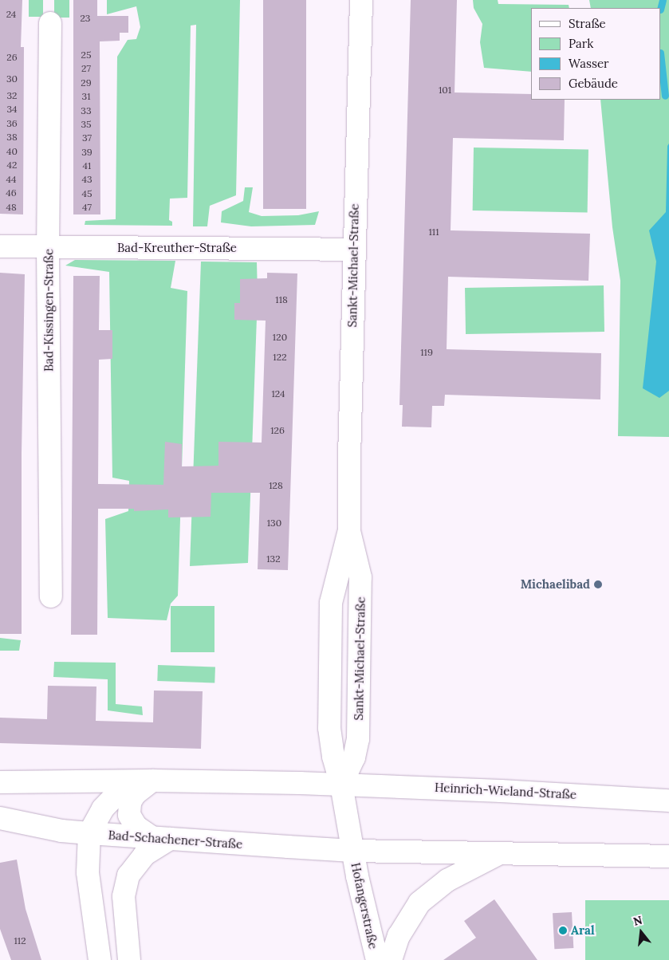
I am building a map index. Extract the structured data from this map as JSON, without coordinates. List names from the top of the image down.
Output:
{
  "streets": {
    "street": [
      "Bad-Kreuther-Straße",
      "Sankt-Michael-Straße",
      "Bad-Kissingen-Straße",
      "Heinrich-Wieland-Straße",
      "Bad-Schachener-Straße",
      "Hofangerstraße"
    ]
  },
  "crossings": [
    ["Bad-Kreuther-Straße", "Sankt-Michael-Straße"],
    ["Bad-Kreuther-Straße", "Bad-Kissingen-Straße"],
    ["Sankt-Michael-Straße", "Heinrich-Wieland-Straße"],
    ["Sankt-Michael-Straße", "Bad-Schachener-Straße"],
    ["Sankt-Michael-Straße", "Hofangerstraße"],
    ["Bad-Schachener-Straße", "Hofangerstraße"]
  ],
  "places": ["Michaelibad", "Aral"],
  "house_numbers": [
    "24",
    "23",
    "25",
    "26",
    "27",
    "30",
    "29",
    "101",
    "32",
    "31",
    "34",
    "33",
    "36",
    "35",
    "38",
    "37",
    "40",
    "39",
    "42",
    "41",
    "44",
    "43",
    "46",
    "45",
    "48",
    "47",
    "111",
    "118",
    "120",
    "119",
    "122",
    "124",
    "126",
    "128",
    "130",
    "132",
    "112"
  ],
  "legend": [
    "Straße",
    "Park",
    "Wasser",
    "Gebäude"
  ],
  "north": "top"
}
